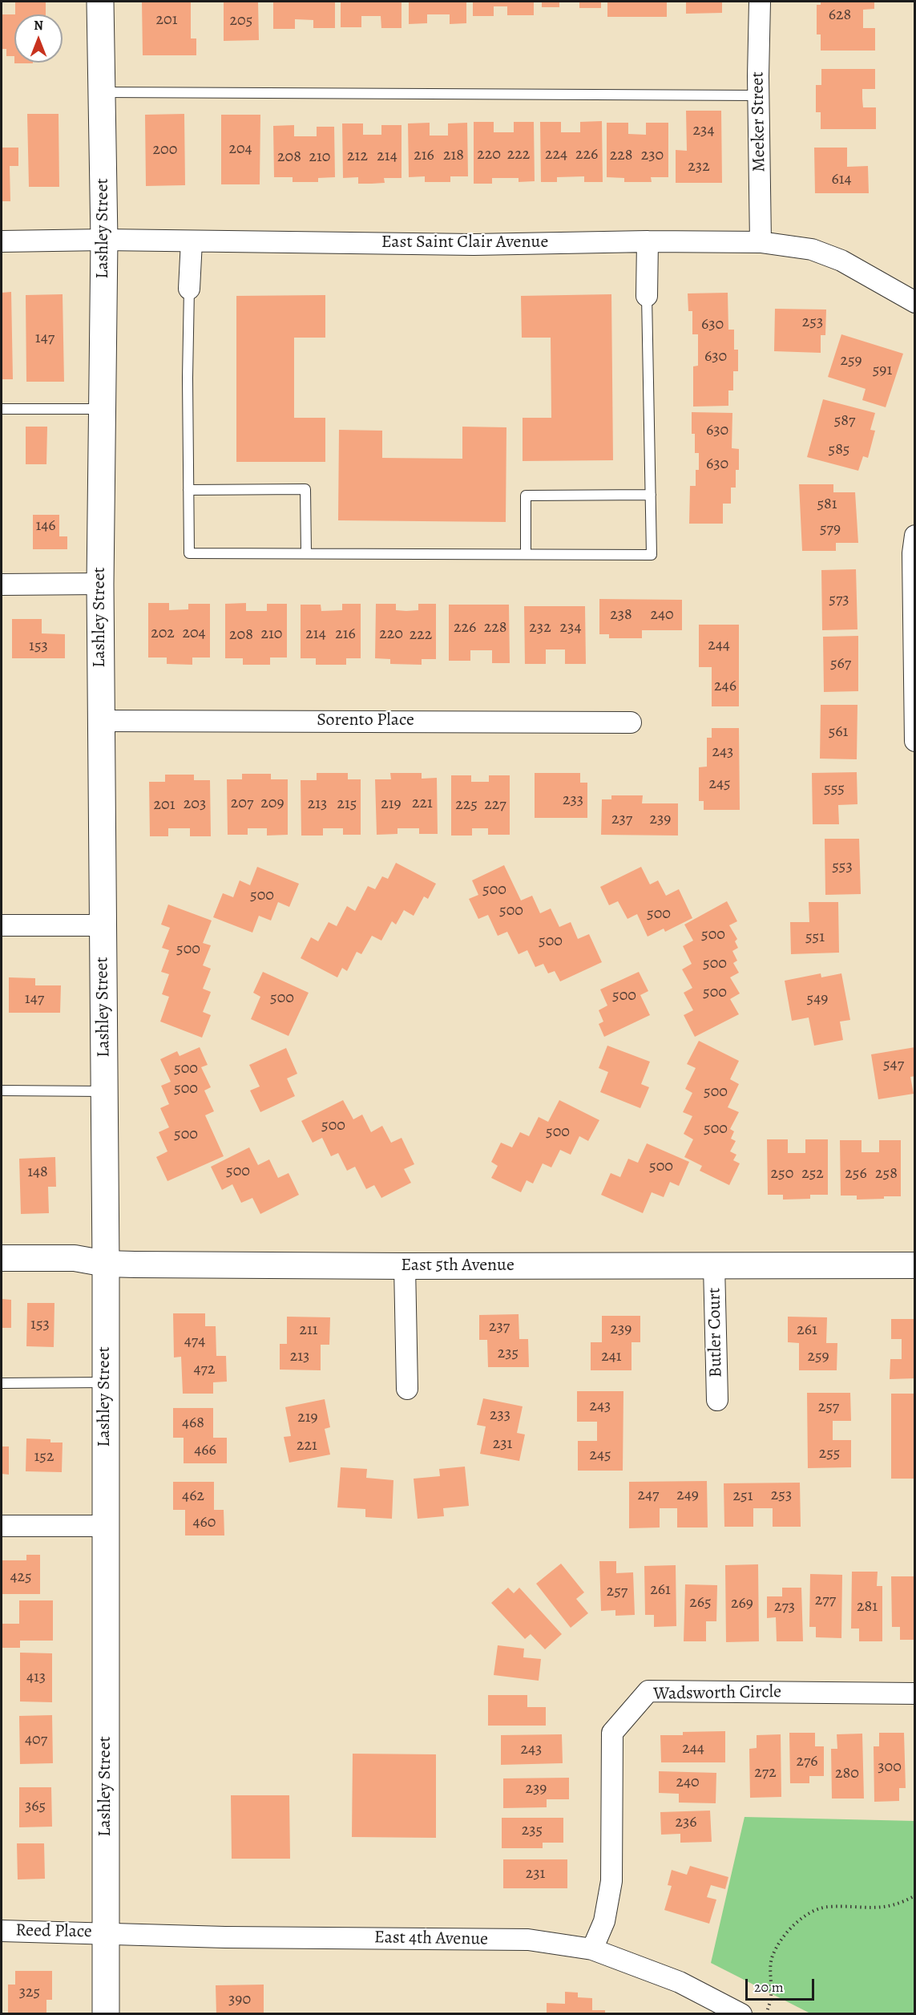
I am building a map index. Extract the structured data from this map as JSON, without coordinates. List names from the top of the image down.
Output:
{
  "streets": {
    "main road": ["Lashley Street"],
    "street": [
      "Meeker Street",
      "East Saint Clair Avenue",
      "Sorento Place",
      "East 5th Avenue",
      "Butler Court",
      "Wadsworth Circle",
      "Reed Place",
      "East 4th Avenue"
    ]
  },
  "crossings": [
    ["Meeker Street", "East Saint Clair Avenue"],
    ["Lashley Street", "East Saint Clair Avenue"],
    ["Lashley Street", "Sorento Place"],
    ["Lashley Street", "East 5th Avenue"],
    ["Lashley Street", "Reed Place"],
    ["Lashley Street", "East 4th Avenue"],
    ["East 5th Avenue", "Butler Court"],
    ["Wadsworth Circle", "East 4th Avenue"],
    ["Reed Place", "East 4th Avenue"]
  ],
  "house_numbers": [
    "628",
    "201",
    "205",
    "234",
    "204",
    "200",
    "220",
    "222",
    "224",
    "226",
    "216",
    "218",
    "228",
    "230",
    "212",
    "214",
    "208",
    "210",
    "232",
    "614",
    "253",
    "630",
    "147",
    "630",
    "259",
    "591",
    "587",
    "630",
    "585",
    "630",
    "581",
    "146",
    "579",
    "573",
    "238",
    "240",
    "226",
    "228",
    "232",
    "234",
    "202",
    "204",
    "210",
    "214",
    "216",
    "220",
    "208",
    "222",
    "244",
    "153",
    "567",
    "246",
    "561",
    "243",
    "245",
    "555",
    "233",
    "207",
    "209",
    "221",
    "203",
    "213",
    "215",
    "219",
    "201",
    "225",
    "227",
    "237",
    "239",
    "553",
    "500",
    "500",
    "500",
    "500",
    "500",
    "551",
    "500",
    "500",
    "500",
    "500",
    "500",
    "500",
    "147",
    "549",
    "547",
    "500",
    "500",
    "500",
    "500",
    "500",
    "500",
    "500",
    "500",
    "500",
    "148",
    "250",
    "252",
    "256",
    "258",
    "153",
    "237",
    "239",
    "211",
    "261",
    "474",
    "235",
    "213",
    "241",
    "259",
    "472",
    "243",
    "257",
    "233",
    "219",
    "468",
    "231",
    "221",
    "466",
    "255",
    "245",
    "152",
    "247",
    "249",
    "253",
    "462",
    "251",
    "460",
    "425",
    "261",
    "257",
    "277",
    "265",
    "269",
    "273",
    "281",
    "413",
    "407",
    "244",
    "243",
    "276",
    "300",
    "272",
    "280",
    "240",
    "239",
    "365",
    "236",
    "235",
    "231",
    "325",
    "390"
  ],
  "scale_bar": "20 m",
  "north": "top"
}
